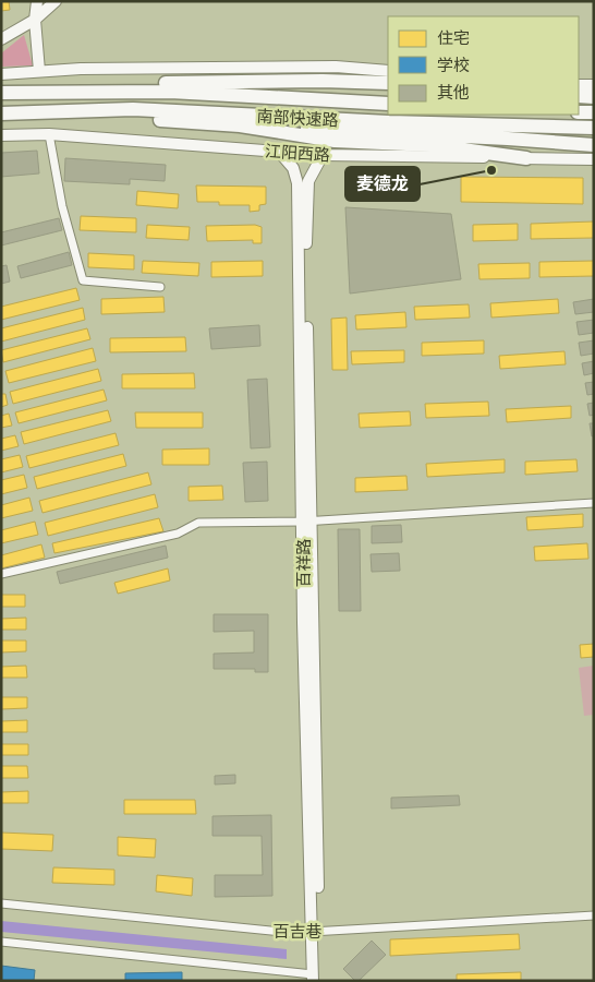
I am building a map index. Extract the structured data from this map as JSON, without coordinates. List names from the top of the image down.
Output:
{
  "streets": {
    "highway": ["南部快速路"],
    "street": ["江阳西路", "百祥路", "百吉巷"]
  },
  "crossings": [
    ["江阳西路", "百祥路"],
    ["百祥路", "百吉巷"]
  ],
  "places": ["麦德龙"],
  "legend": ["住宅", "学校", "其他"]
}
